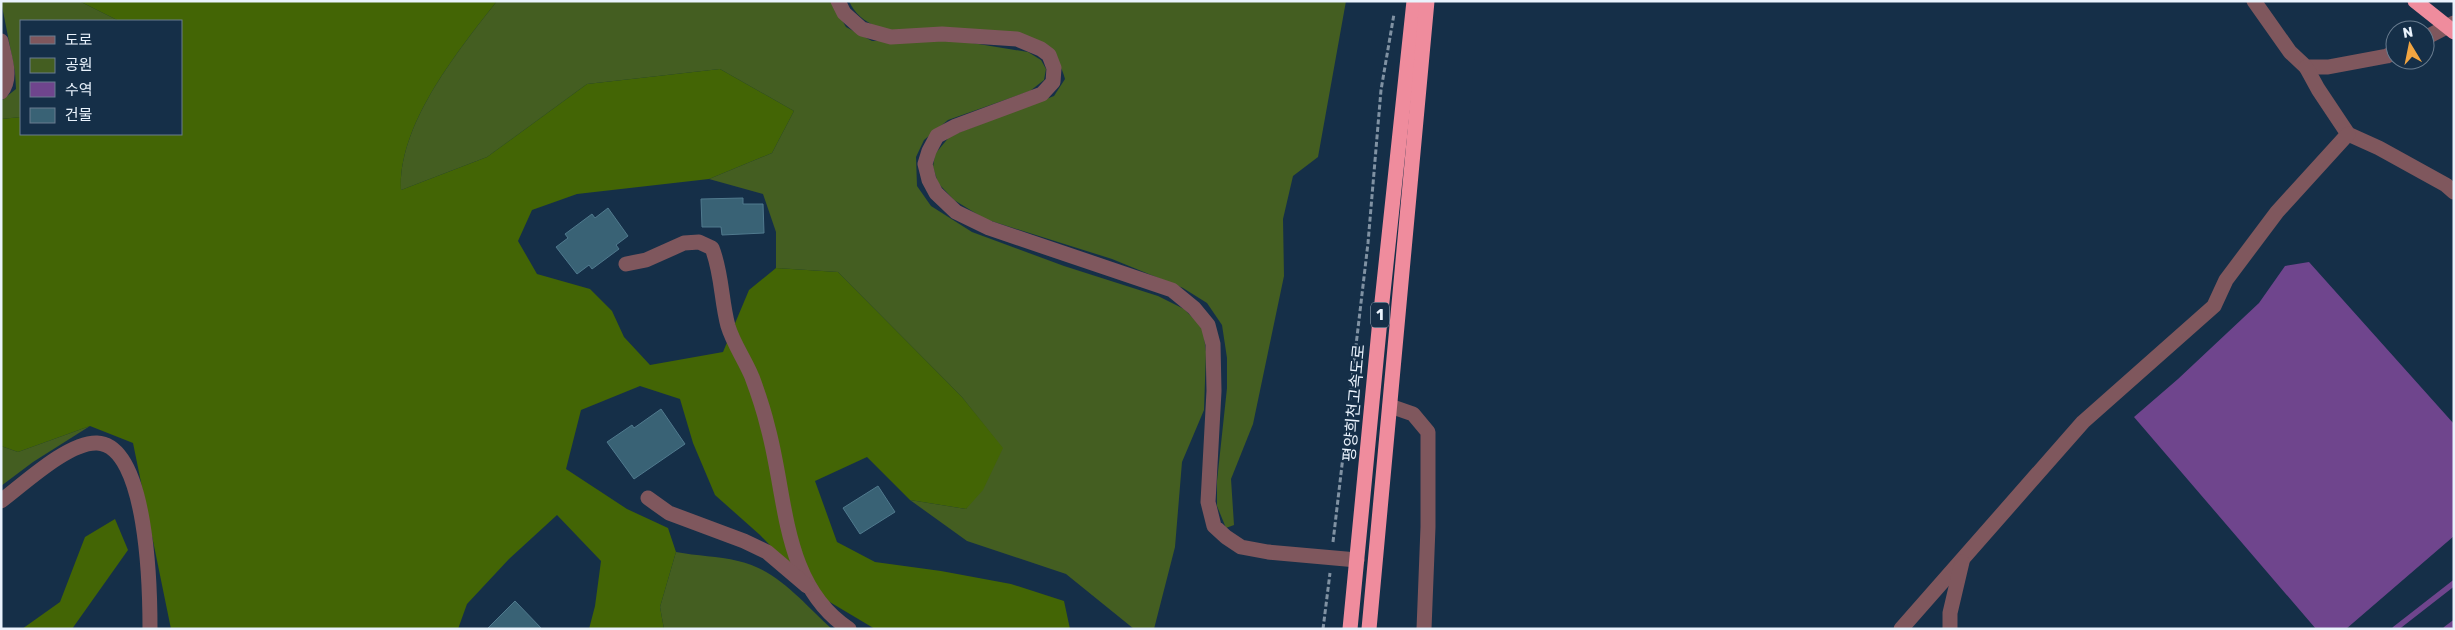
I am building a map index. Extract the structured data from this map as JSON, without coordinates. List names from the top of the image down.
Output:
{
  "streets": {
    "highway": ["1", "평양희천고속도로"]
  },
  "legend": [
    "도로",
    "공원",
    "수역",
    "건물"
  ],
  "north": "top"
}
